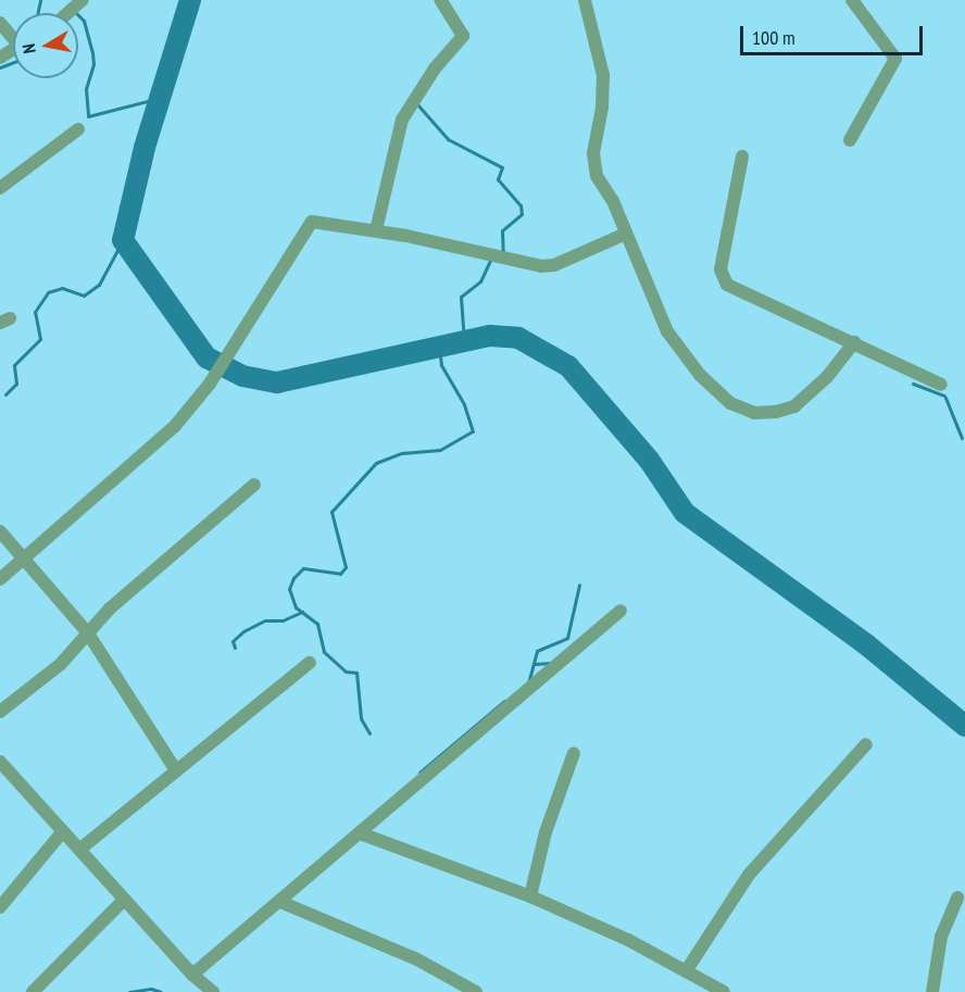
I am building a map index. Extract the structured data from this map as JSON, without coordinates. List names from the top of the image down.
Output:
{
  "scale_bar": "100 m",
  "north": "left"
}
